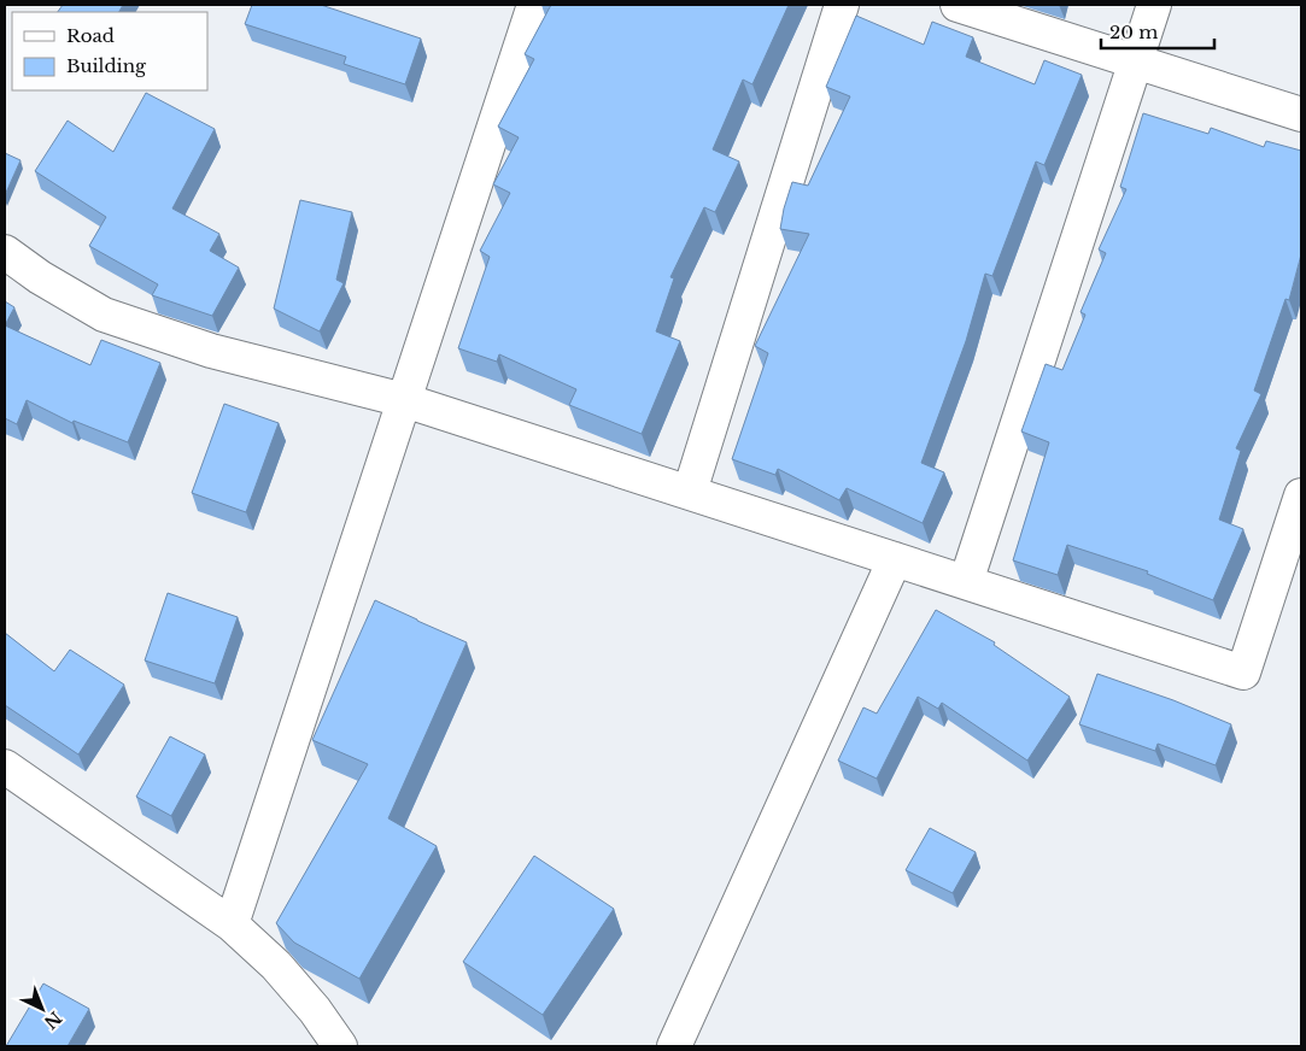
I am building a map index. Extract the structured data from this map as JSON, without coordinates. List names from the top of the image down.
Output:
{
  "legend": ["Road", "Building"],
  "scale_bar": "20 m",
  "north": "bottom right"
}
